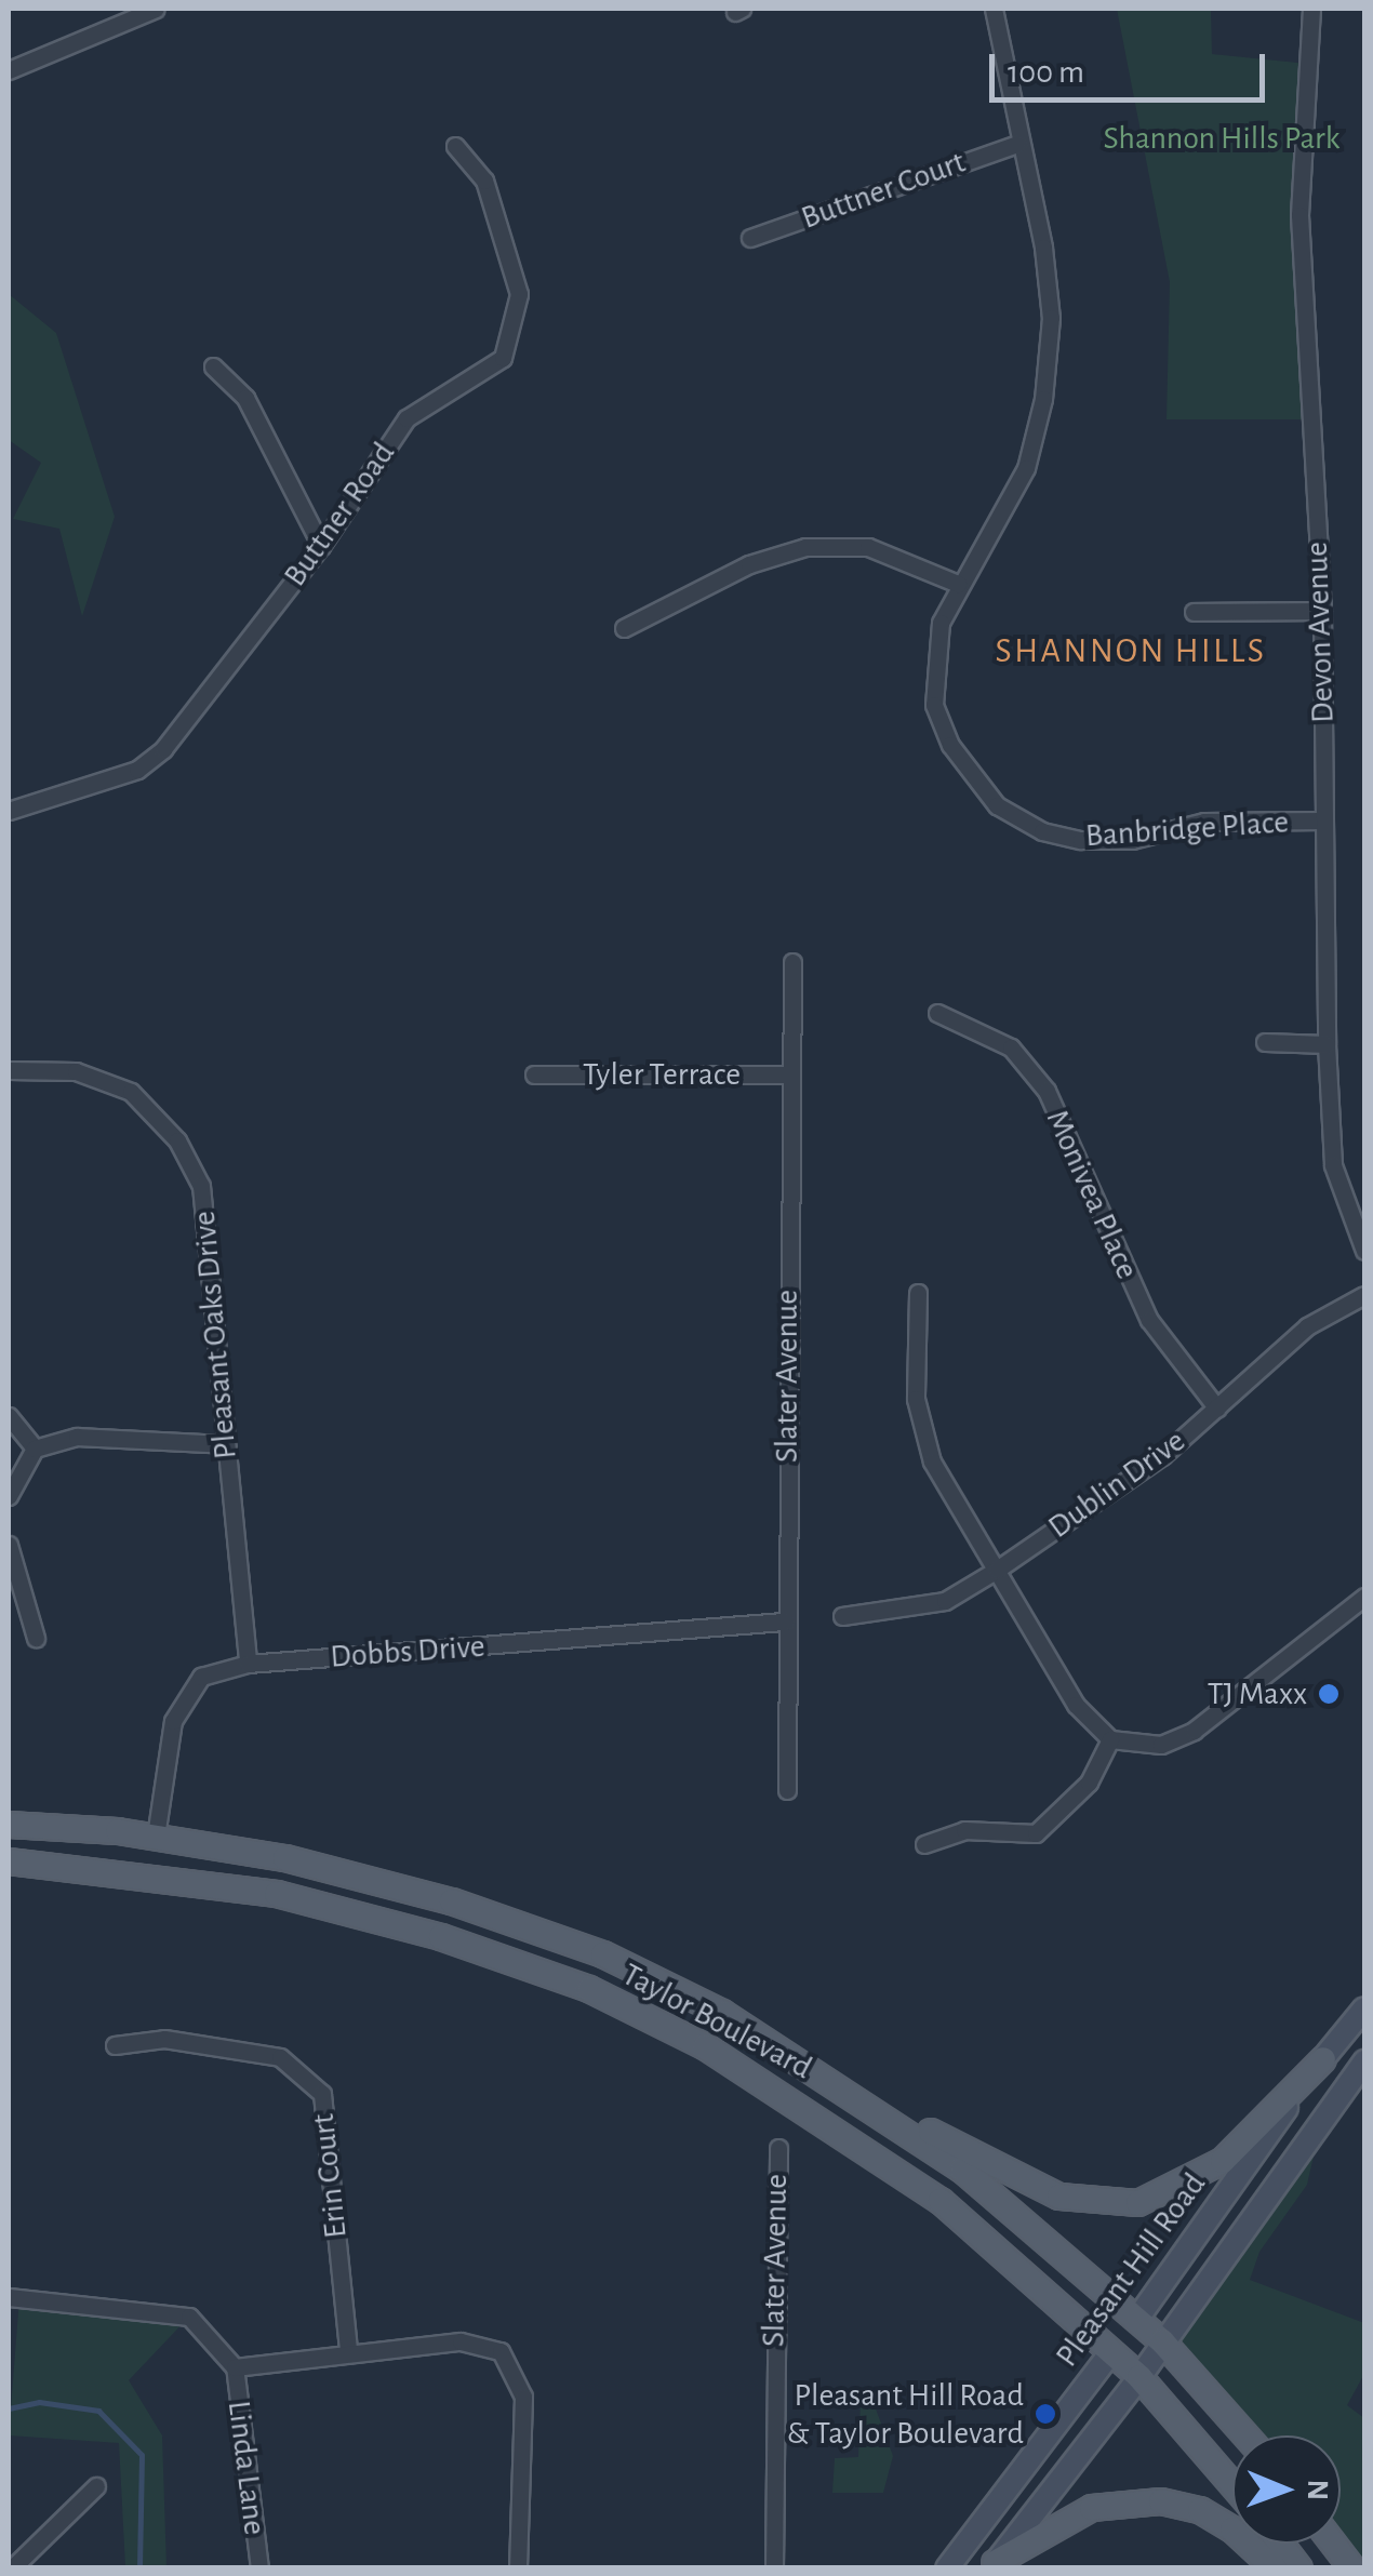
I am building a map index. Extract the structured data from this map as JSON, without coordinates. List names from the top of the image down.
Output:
{
  "streets": {
    "main road": ["Taylor Boulevard", "Pleasant Hill Road"],
    "street": [
      "Buttner Court",
      "Buttner Road",
      "Devon Avenue",
      "Banbridge Place",
      "Tyler Terrace",
      "Monivea Place",
      "Pleasant Oaks Drive",
      "Slater Avenue",
      "Dublin Drive",
      "Dobbs Drive",
      "Erin Court",
      "Linda Lane"
    ]
  },
  "crossings": [
    ["Buttner Court", "Banbridge Place"],
    ["Devon Avenue", "Banbridge Place"],
    ["Tyler Terrace", "Slater Avenue"],
    ["Monivea Place", "Dublin Drive"],
    ["Pleasant Oaks Drive", "Dobbs Drive"],
    ["Slater Avenue", "Dobbs Drive"],
    ["Dobbs Drive", "Taylor Boulevard"],
    ["Taylor Boulevard", "Pleasant Hill Road"],
    ["Erin Court", "Linda Lane"]
  ],
  "districts": ["SHANNON HILLS"],
  "parks": ["Shannon Hills Park"],
  "places": ["TJ Maxx", "Pleasant Hill Road & Taylor Boulevard"],
  "scale_bar": "100 m",
  "north": "right"
}
